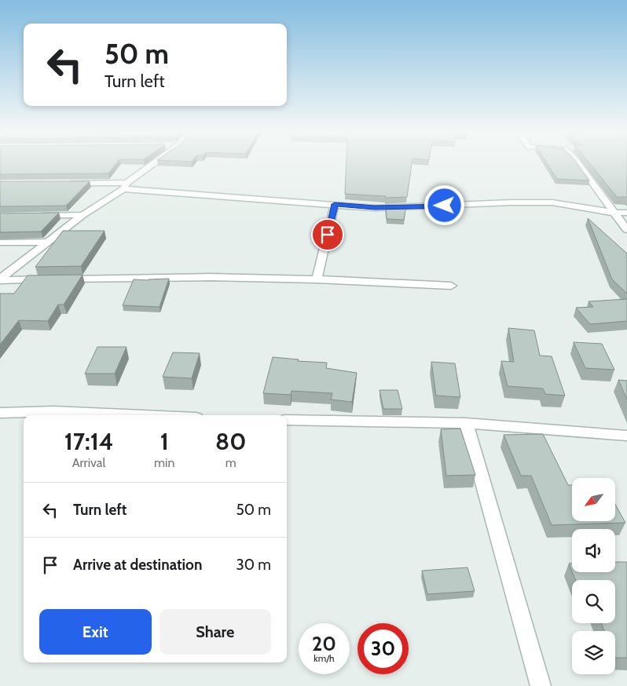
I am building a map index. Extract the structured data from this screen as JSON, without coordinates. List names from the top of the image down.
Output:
{
  "north": "bottom left",
  "page": {
    "turn": ["50 m", "Turn left"],
    "eta": [
      "17:14",
      "Arrival",
      "1",
      "min",
      "80",
      "m"
    ],
    "list": [
      {
        "name": "Turn left",
        "value": "50 m"
      },
      {
        "name": "Arrive at destination",
        "value": "30 m"
      }
    ],
    "buttons": ["Exit", "Share"],
    "speed": "20 km/h",
    "limit": "30"
  }
}
